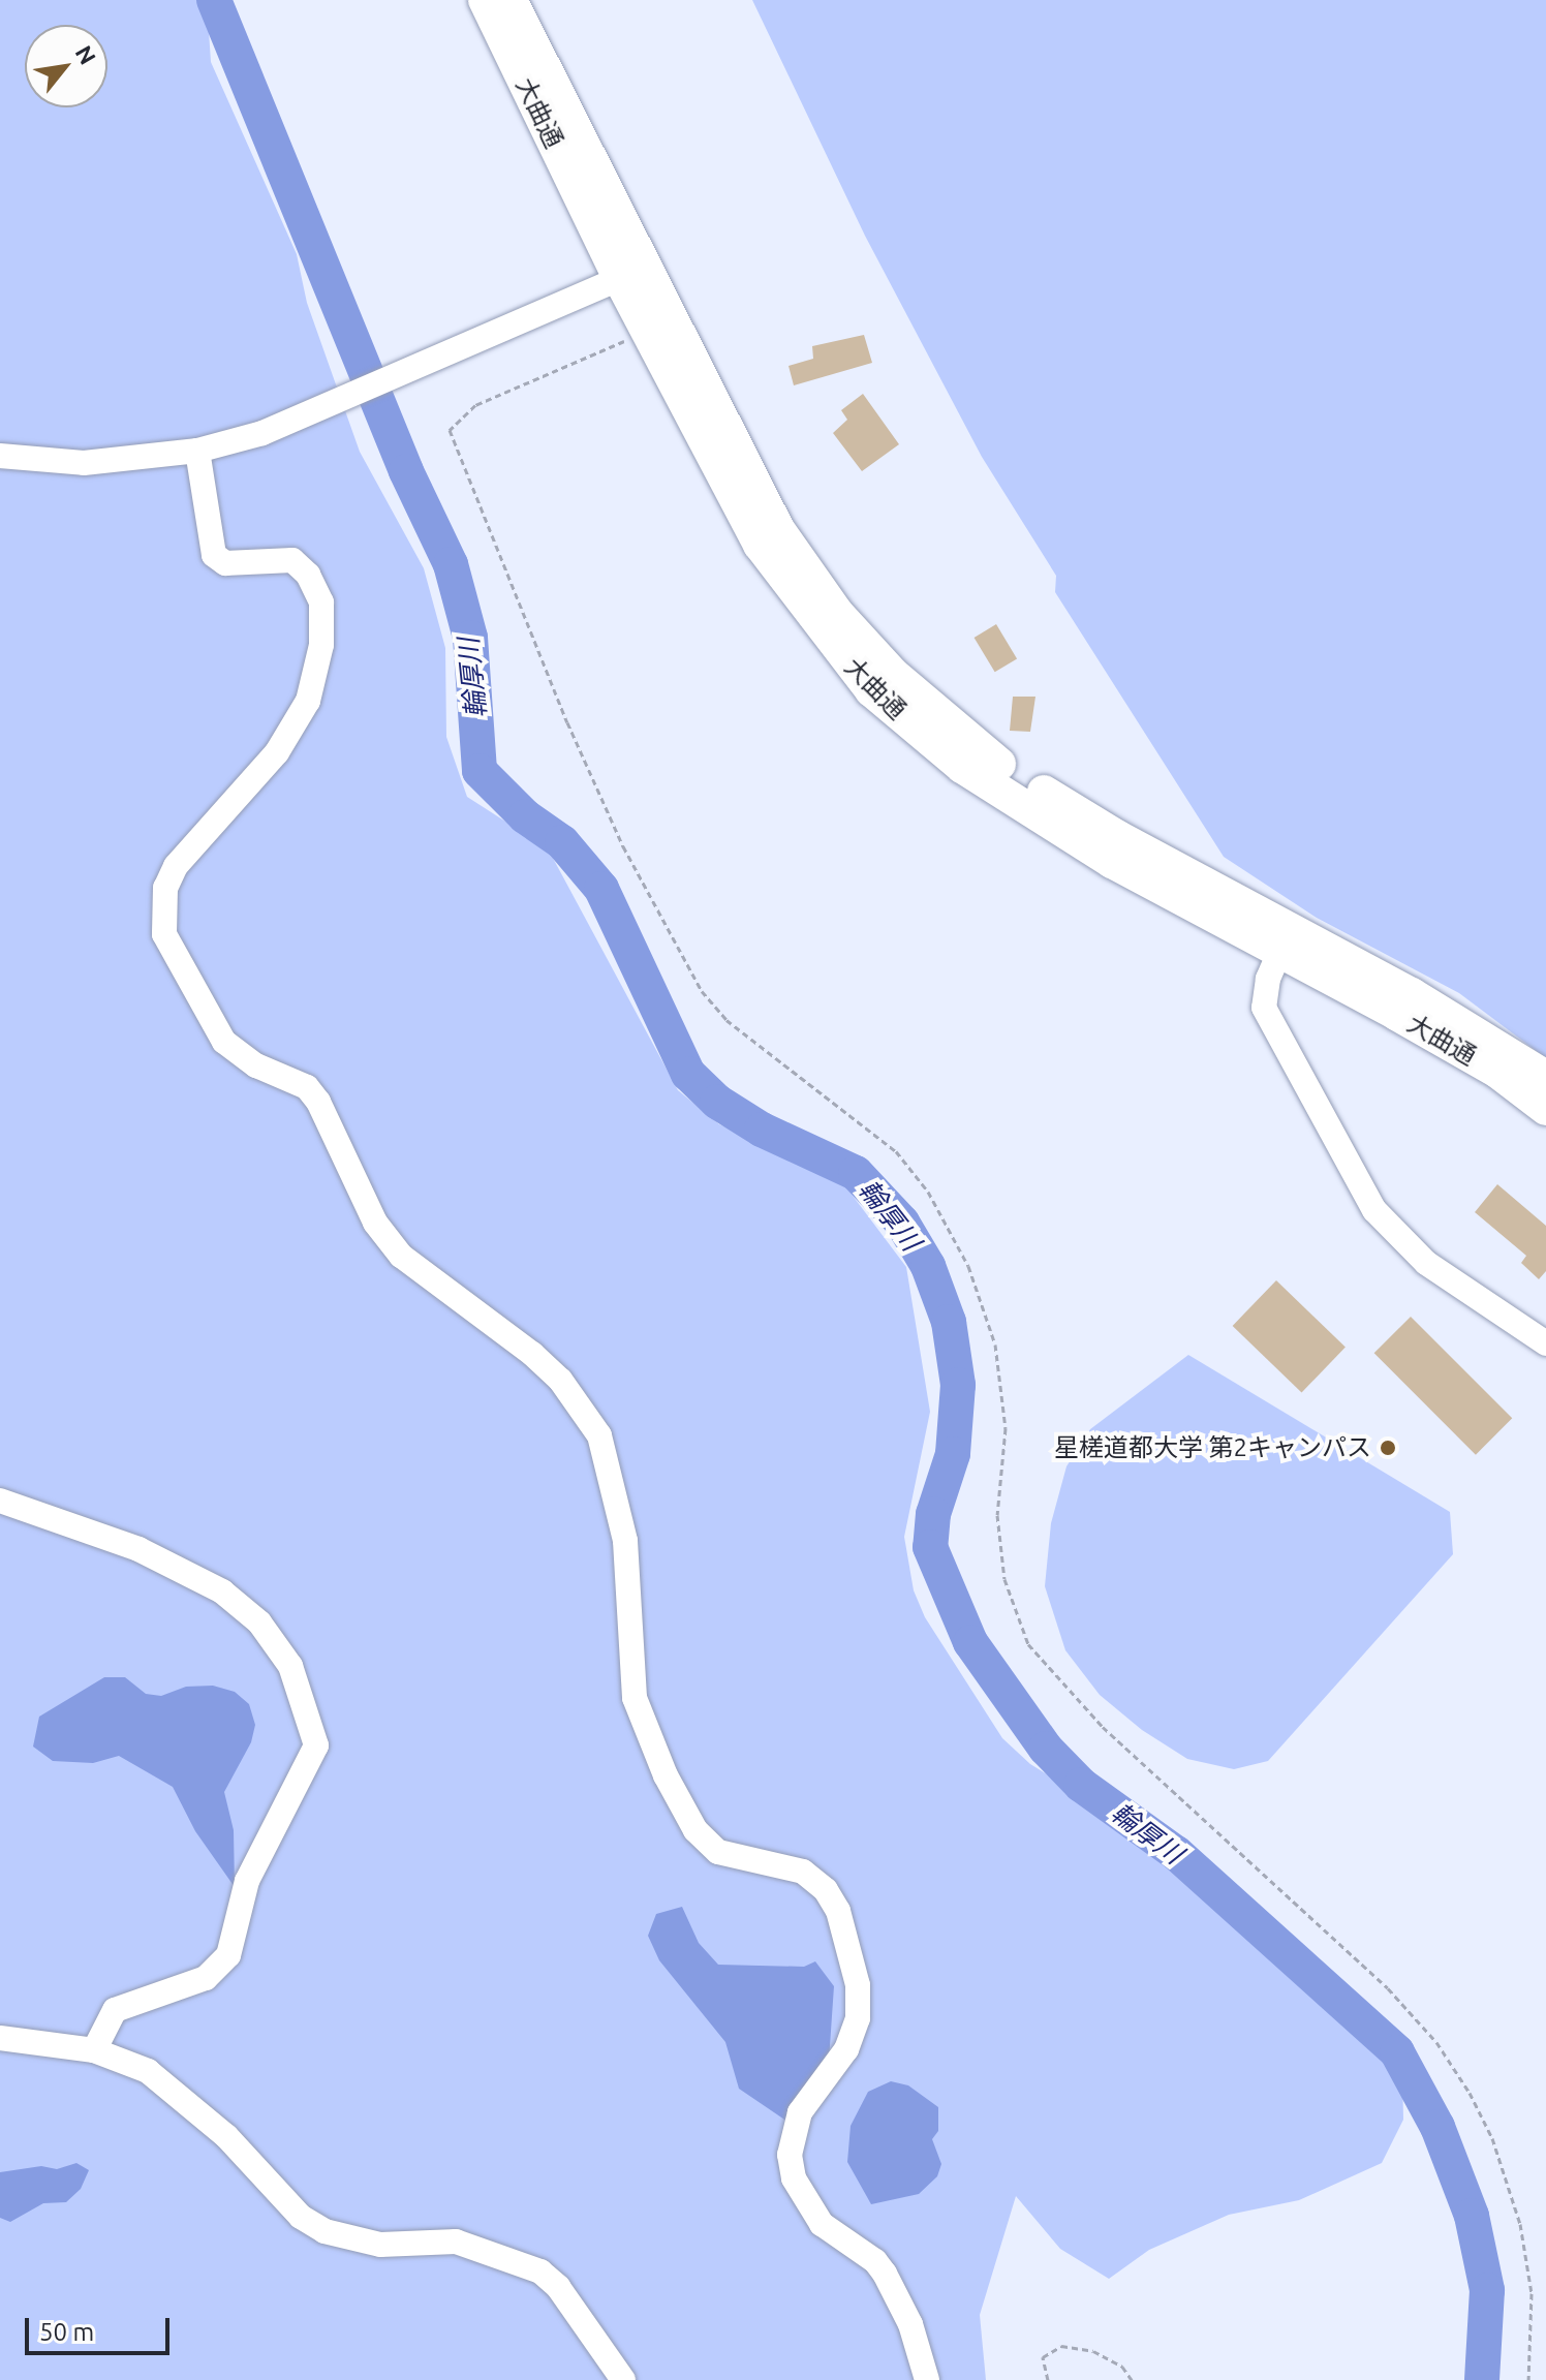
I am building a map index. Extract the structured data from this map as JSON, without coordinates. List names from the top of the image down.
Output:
{
  "streets": {
    "main road": ["大曲通"]
  },
  "water": ["輪厚川"],
  "places": ["星槎道都大学 第2キャンパス"],
  "scale_bar": "50 m",
  "north": "top right"
}
